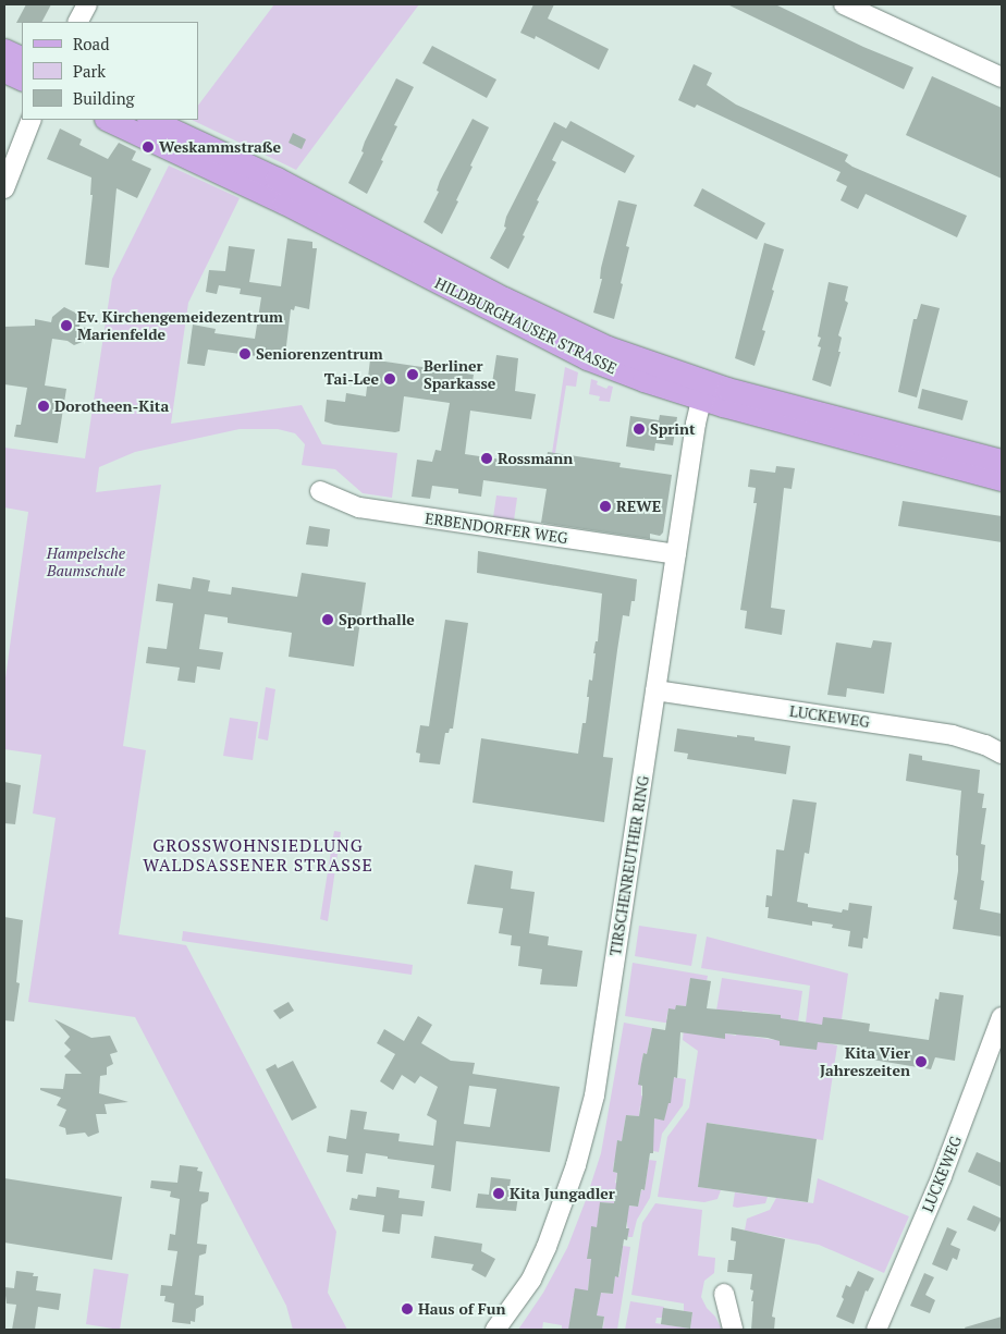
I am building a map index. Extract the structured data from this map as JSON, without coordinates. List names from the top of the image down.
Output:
{
  "streets": {
    "main road": ["HILDBURGHAUSER STRASSE"],
    "street": ["ERBENDORFER WEG", "LUCKEWEG", "TIRSCHENREUTHER RING"]
  },
  "crossings": [
    ["HILDBURGHAUSER STRASSE", "TIRSCHENREUTHER RING"],
    ["ERBENDORFER WEG", "TIRSCHENREUTHER RING"],
    ["LUCKEWEG", "TIRSCHENREUTHER RING"]
  ],
  "districts": ["GROSSWOHNSIEDLUNG WALDSASSENER STRASSE"],
  "parks": ["Hampelsche Baumschule"],
  "places": [
    "Weskammstraße",
    "Ev. Kirchengemeidezentrum Marienfelde",
    "Seniorenzentrum",
    "Berliner Sparkasse",
    "Tai-Lee",
    "Dorotheen-Kita",
    "Sprint",
    "Rossmann",
    "REWE",
    "Sporthalle",
    "Kita Vier Jahreszeiten",
    "Kita Jungadler",
    "Haus of Fun"
  ],
  "legend": ["Road", "Park", "Building"]
}
